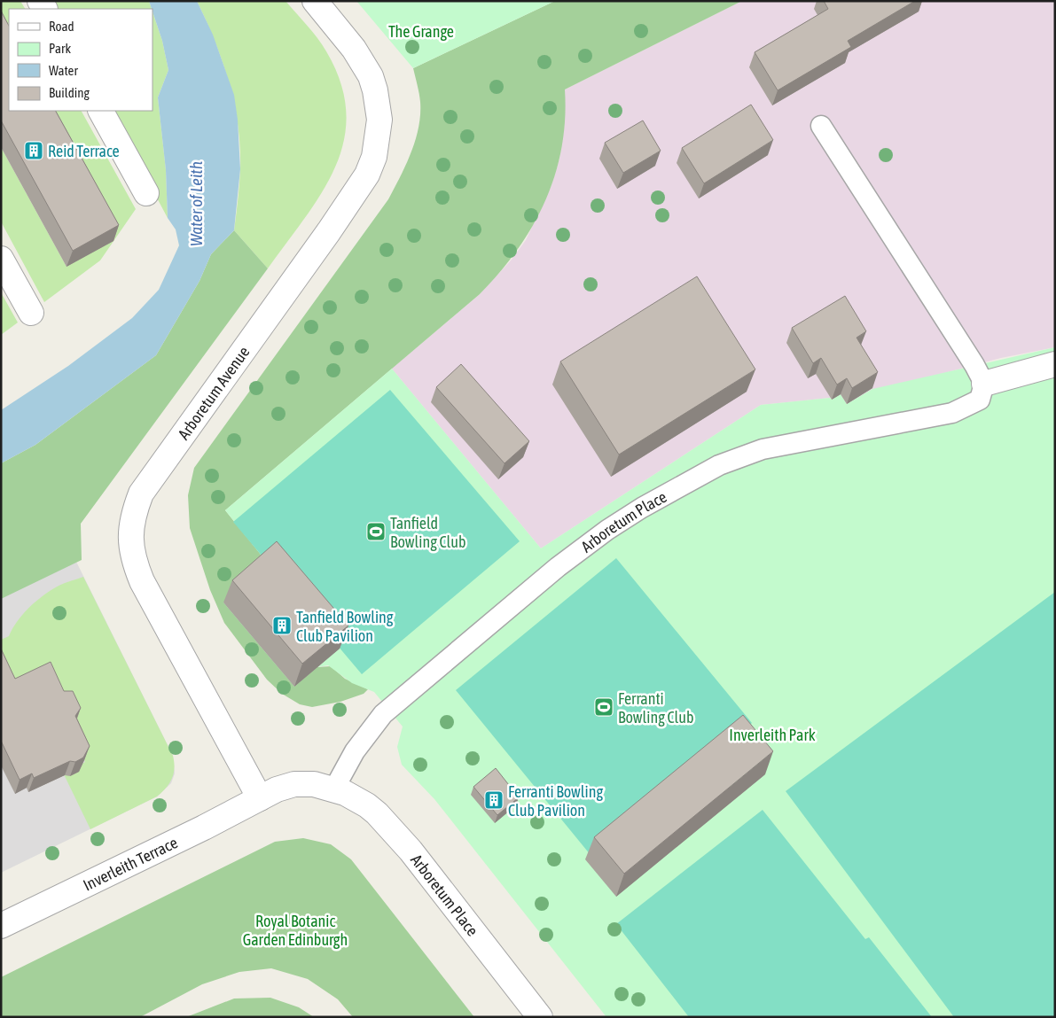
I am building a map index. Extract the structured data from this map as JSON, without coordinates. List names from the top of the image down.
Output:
{
  "streets": {
    "street": ["Arboretum Avenue", "Arboretum Place", "Inverleith Terrace"]
  },
  "crossings": [
    ["Arboretum Avenue", "Arboretum Place"],
    ["Arboretum Avenue", "Inverleith Terrace"],
    ["Arboretum Place", "Inverleith Terrace"]
  ],
  "water": ["Water of Leith"],
  "parks": ["The Grange", "Inverleith Park", "Royal Botanic Garden Edinburgh"],
  "places": {
    "building": ["Reid Terrace", "Tanfield Bowling Club Pavilion", "Ferranti Bowling Club Pavilion"],
    "sports": ["Tanfield Bowling Club", "Ferranti Bowling Club"]
  },
  "legend": [
    "Road",
    "Park",
    "Water",
    "Building"
  ]
}
